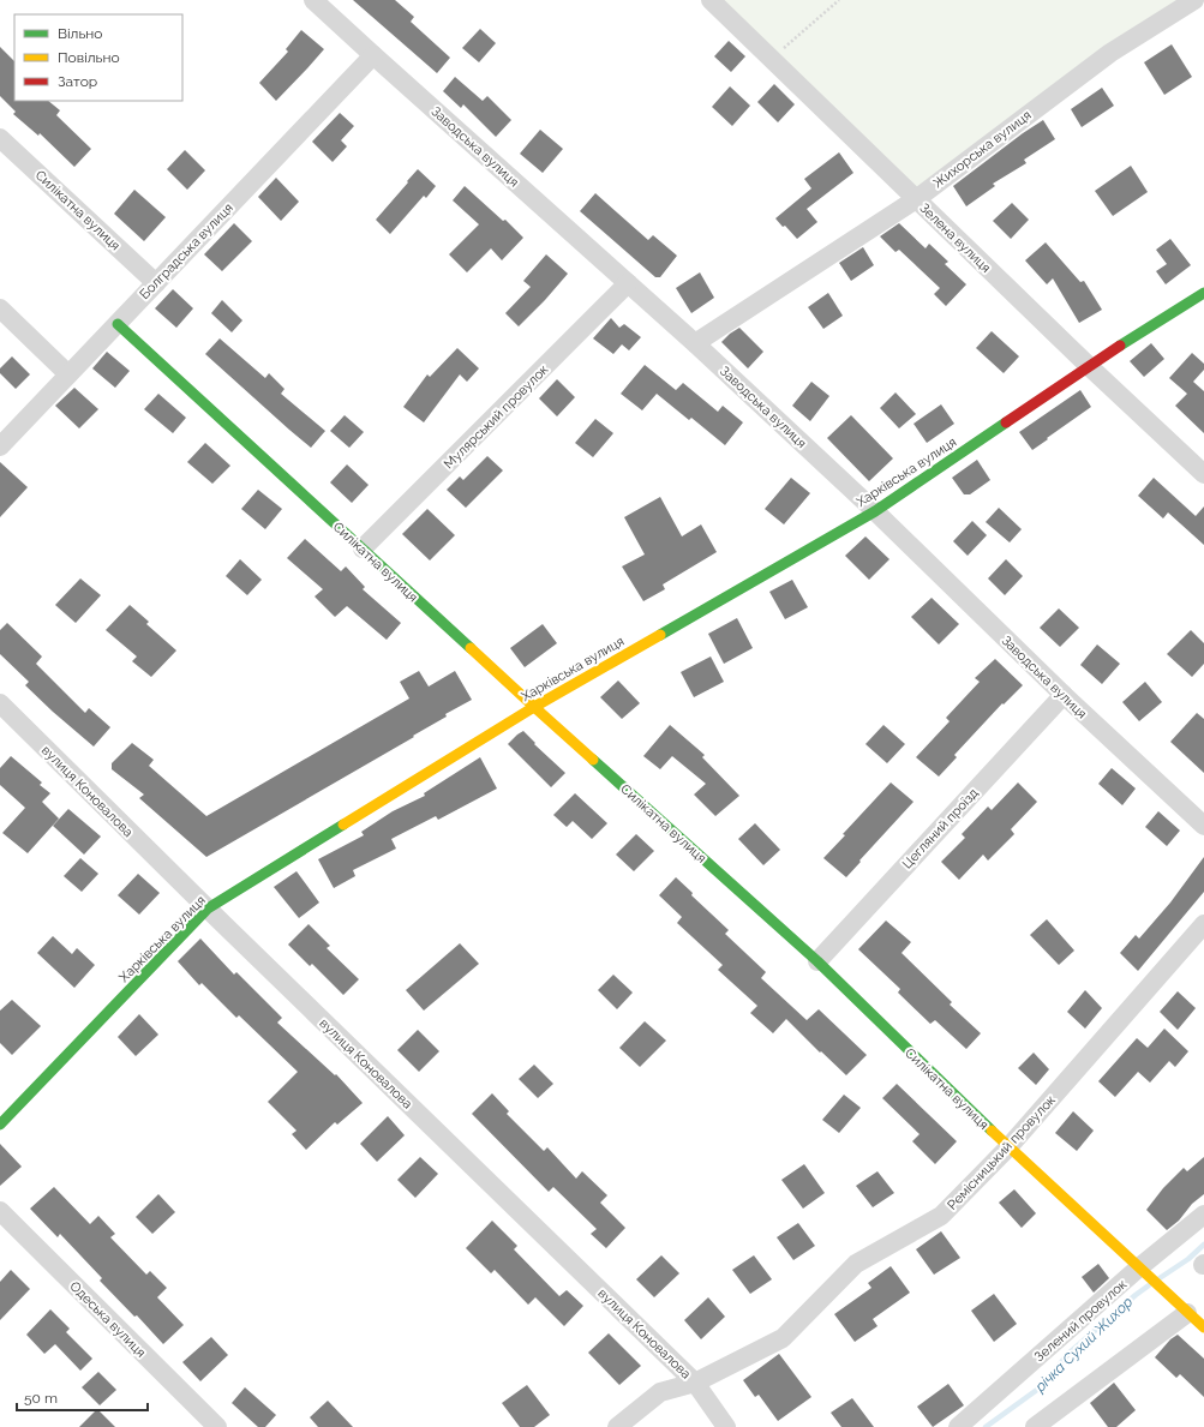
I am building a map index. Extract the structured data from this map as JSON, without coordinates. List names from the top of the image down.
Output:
{
  "streets": {
    "main road": ["Силікатна вулиця", "Харківська вулиця"],
    "street": [
      "Заводська вулиця",
      "Жихорська вулиця",
      "Зелена вулиця",
      "Болградська вулиця",
      "Мулярський провулок",
      "вулиця Коновалова",
      "Цегляний проїзд",
      "Ремісницький провулок",
      "Одеська вулиця",
      "Зелений провулок"
    ]
  },
  "crossings": [
    ["Заводська вулиця", "Жихорська вулиця"],
    ["Заводська вулиця", "Болградська вулиця"],
    ["Заводська вулиця", "Мулярський провулок"],
    ["Заводська вулиця", "Харківська вулиця"],
    ["Заводська вулиця", "Цегляний проїзд"],
    ["Жихорська вулиця", "Зелена вулиця"],
    ["Силікатна вулиця", "Болградська вулиця"],
    ["Силікатна вулиця", "Мулярський провулок"],
    ["Силікатна вулиця", "Харківська вулиця"],
    ["Силікатна вулиця", "Цегляний проїзд"],
    ["Силікатна вулиця", "Ремісницький провулок"],
    ["Силікатна вулиця", "Зелений провулок"],
    ["Зелена вулиця", "Харківська вулиця"],
    ["Харківська вулиця", "вулиця Коновалова"],
    ["вулиця Коновалова", "Ремісницький провулок"]
  ],
  "water": ["річка Сухий Жихор"],
  "legend": ["Вільно", "Повільно", "Затор"],
  "scale_bar": "50 m"
}
